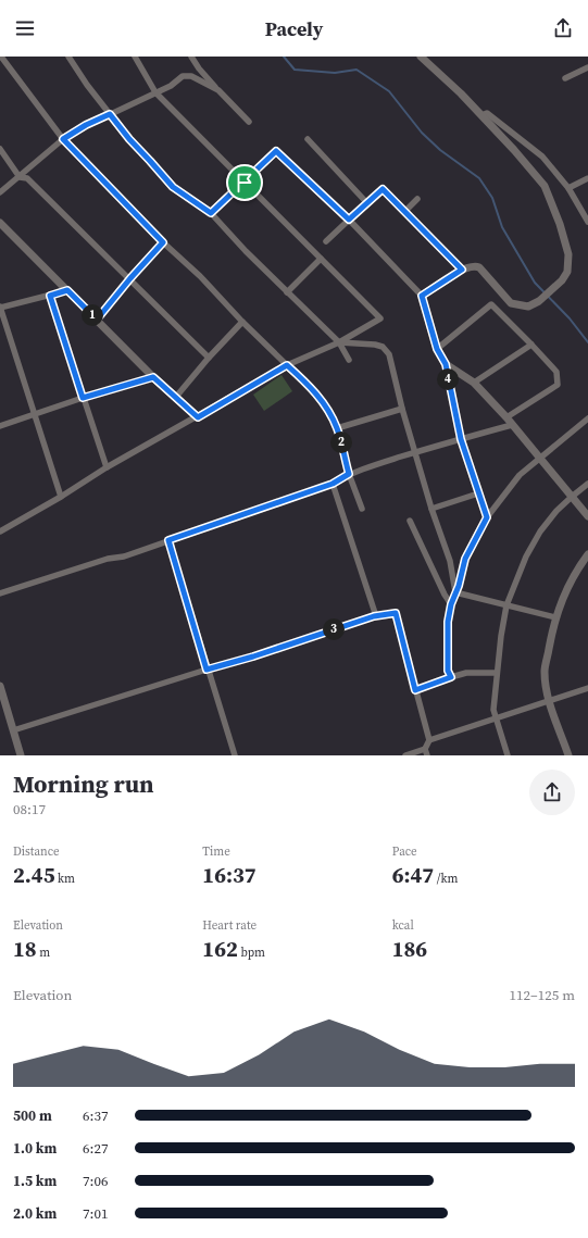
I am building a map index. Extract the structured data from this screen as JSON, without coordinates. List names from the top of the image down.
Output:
{
  "page": {
    "header": "Pacely",
    "pins": [
      "1",
      "4",
      "2",
      "3"
    ],
    "heading": ["Morning run", "08:17"],
    "stats": [
      ["Distance", "2.45 km"],
      ["Time", "16:37"],
      ["Pace", "6:47 /km"],
      ["Elevation", "18 m"],
      ["Heart rate", "162 bpm"],
      ["kcal", "186"]
    ],
    "chart": ["Elevation", "112–125 m"],
    "list": [
      {
        "name": "500 m",
        "note": "6:37"
      },
      {
        "name": "1.0 km",
        "note": "6:27"
      },
      {
        "name": "1.5 km",
        "note": "7:06"
      },
      {
        "name": "2.0 km",
        "note": "7:01"
      }
    ]
  }
}
